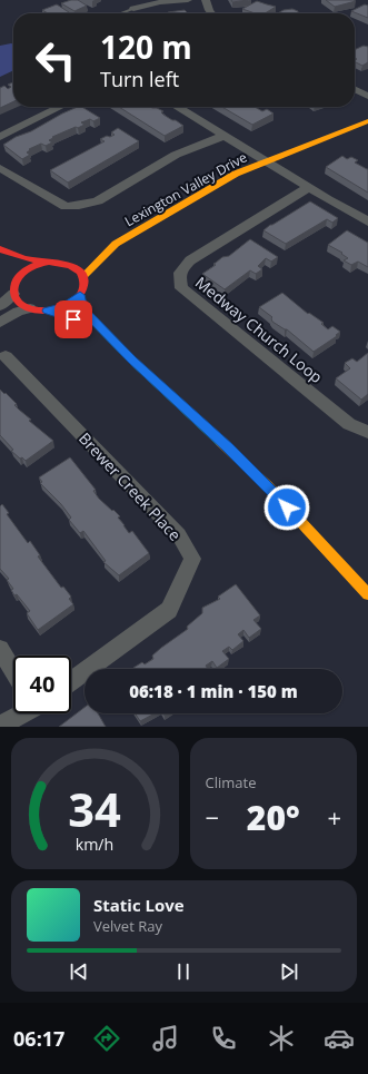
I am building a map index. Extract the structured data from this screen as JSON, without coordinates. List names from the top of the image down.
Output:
{
  "streets": {
    "street": ["Lexington Valley Drive", "Medway Church Loop", "Brewer Creek Place"]
  },
  "page": {
    "turn": ["120 m", "Turn left"],
    "limit": "40",
    "trip": "06:18 · 1 min · 150 m",
    "tile": "Climate",
    "heat": ["−", "20°", "+"],
    "song": ["Static Love", "Velvet Ray"],
    "tabs": "06:17",
    "gauge": ["34", "km/h"]
  }
}
